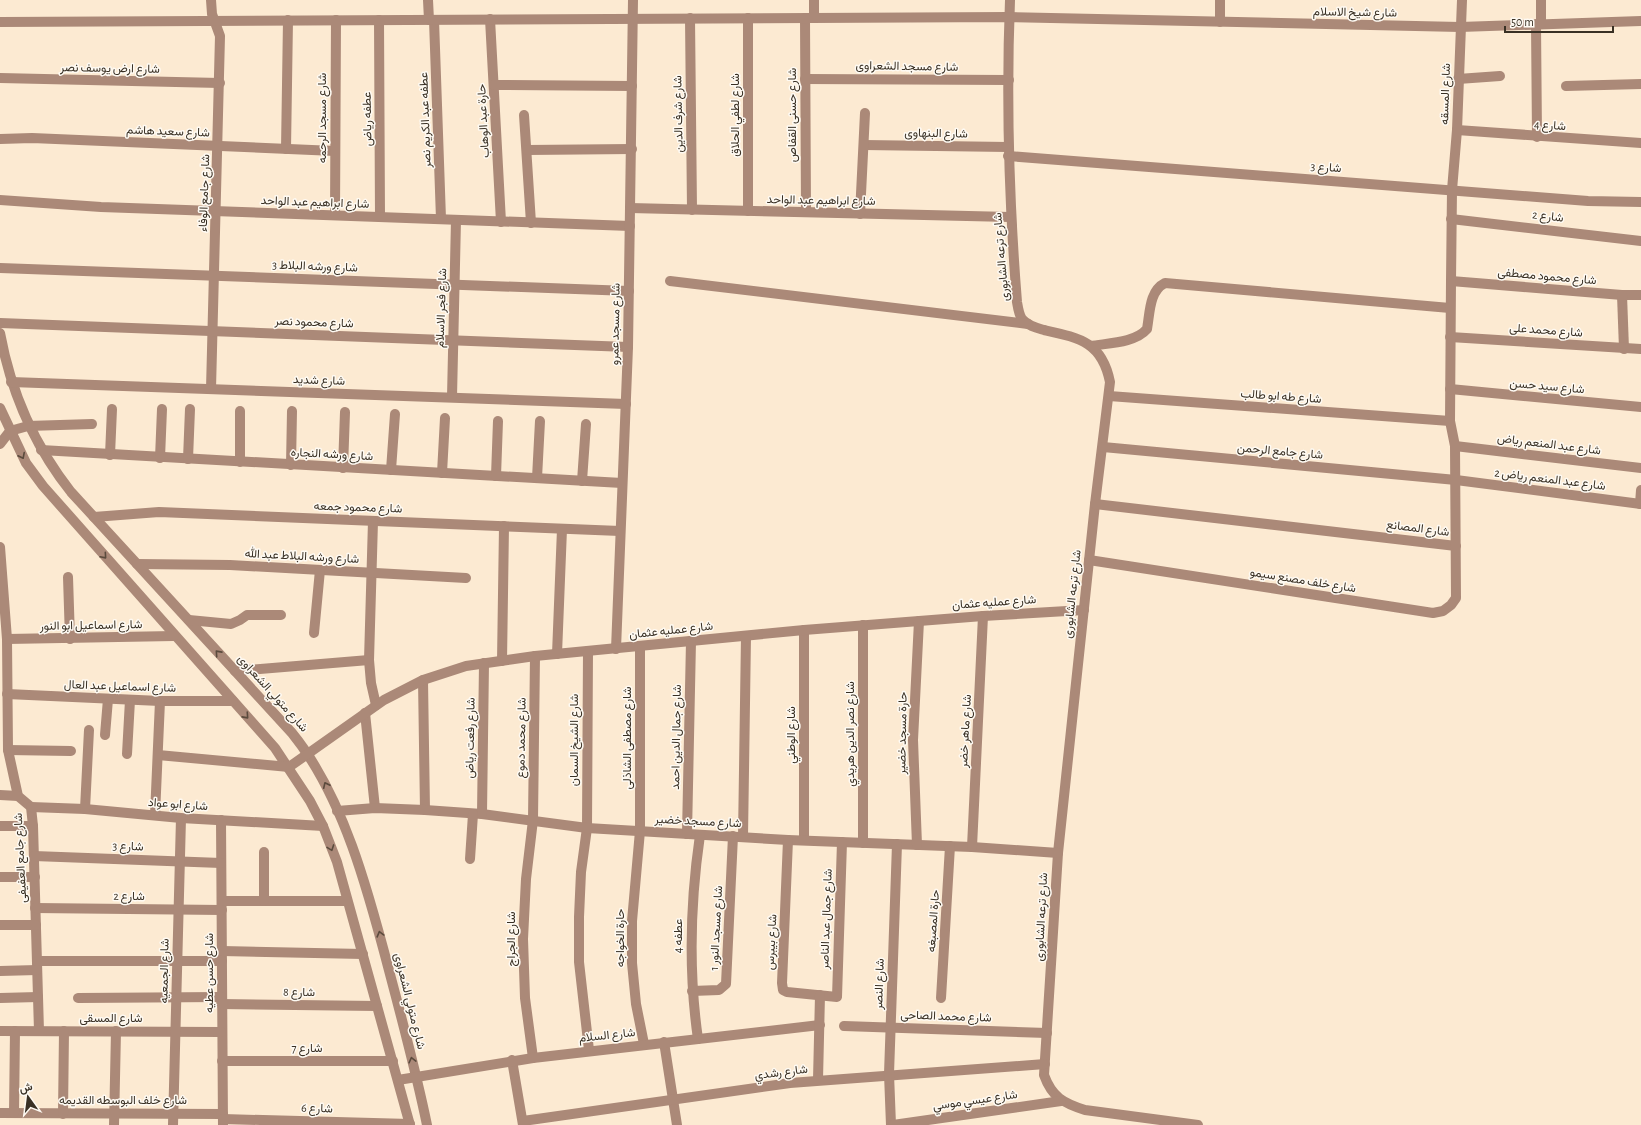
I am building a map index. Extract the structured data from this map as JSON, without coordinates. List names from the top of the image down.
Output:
{
  "streets": {
    "street": [
      "شارع شيخ الاسلام",
      "شارع مسجد الشعراوى",
      "شارع ارض يوسف نصر",
      "شارع المسقه",
      "شارع شرف الدين",
      "شارع لطفي الحلاق",
      "شارع حسنى القفاص",
      "شارع مسجد الرحمه",
      "عطفه رياض",
      "عطفه عبد الكريم نصر",
      "حارة عبد الوهاب",
      "شارع 4",
      "شارع سعيد هاشم",
      "شارع البنهاوى",
      "شارع 3",
      "شارع جامع الوفاء",
      "شارع ابراهيم عبد الواحد",
      "شارع 2",
      "شارع ترعه الشابورى",
      "شارع ورشه البلاط 3",
      "شارع محمود مصطفى",
      "شارع فجر الاسلام",
      "شارع محمود نصر",
      "شارع مسجد عمرو",
      "شارع محمد على",
      "شارع شديد",
      "شارع سيد حسن",
      "شارع طه ابو طالب",
      "شارع عبد المنعم رياض",
      "شارع جامع الرحمن",
      "شارع ورشه النجاره",
      "شارع عبد المنعم رياض 2",
      "شارع محمود جمعه",
      "شارع المصانع",
      "شارع ورشه البلاط عبد الله",
      "شارع خلف مصنع سيمو",
      "شارع عمليه عثمان",
      "شارع اسماعيل ابو النور",
      "شارع اسماعيل عبد العال",
      "شارع متولي الشعراوى",
      "شارع ماهر خضر",
      "حارة مسجد خضير",
      "شارع نصر الدين هريدي",
      "شارع الوطني",
      "شارع جمال الدين احمد",
      "شارع رفعت رياض",
      "شارع محمد دموع",
      "شارع مصطفى الشاذلى",
      "شارع الشيخ السمان",
      "شارع ابو عواد",
      "شارع مسجد خضير",
      "شارع جامع العفيفى",
      "شارع جمال عبد الناصر",
      "حارة المصبغه",
      "شارع مسجد النور 1",
      "عطفه 4",
      "حارة الخواجه",
      "شارع الجراج",
      "شارع بيبرس",
      "شارع الجمعيه",
      "شارع حسن عطيه",
      "شارع النصر",
      "شارع 8",
      "شارع محمد الصاحى",
      "شارع المسقى",
      "شارع السلام",
      "شارع 7",
      "شارع رشدي",
      "شارع خلف البوسطه القديمه",
      "شارع عيسي موسي",
      "شارع 6"
    ]
  },
  "crossings": [
    ["شارع شيخ الاسلام", "شارع المسقه"],
    ["شارع شيخ الاسلام", "شارع ترعه الشابورى"],
    ["شارع مسجد الشعراوى", "شارع حسنى القفاص"],
    ["شارع مسجد الشعراوى", "شارع ترعه الشابورى"],
    ["شارع ارض يوسف نصر", "شارع جامع الوفاء"],
    ["شارع المسقه", "شارع 4"],
    ["شارع المسقه", "شارع 3"],
    ["شارع المسقه", "شارع المصانع"],
    ["شارع شرف الدين", "شارع ابراهيم عبد الواحد"],
    ["شارع لطفي الحلاق", "شارع ابراهيم عبد الواحد"],
    ["شارع حسنى القفاص", "شارع ابراهيم عبد الواحد"],
    ["شارع مسجد الرحمه", "شارع سعيد هاشم"],
    ["شارع مسجد الرحمه", "شارع ابراهيم عبد الواحد"],
    ["عطفه رياض", "شارع ابراهيم عبد الواحد"],
    ["عطفه عبد الكريم نصر", "شارع ابراهيم عبد الواحد"],
    ["حارة عبد الوهاب", "شارع ابراهيم عبد الواحد"],
    ["شارع سعيد هاشم", "شارع جامع الوفاء"],
    ["شارع البنهاوى", "شارع 3"],
    ["شارع البنهاوى", "شارع ترعه الشابورى"],
    ["شارع 3", "شارع ترعه الشابورى"],
    ["شارع 3", "شارع المصانع"],
    ["شارع 3", "شارع جامع العفيفى"],
    ["شارع 3", "شارع الجمعيه"],
    ["شارع 3", "شارع حسن عطيه"],
    ["شارع جامع الوفاء", "شارع ابراهيم عبد الواحد"],
    ["شارع جامع الوفاء", "شارع ورشه البلاط 3"],
    ["شارع جامع الوفاء", "شارع محمود نصر"],
    ["شارع جامع الوفاء", "شارع شديد"],
    ["شارع ابراهيم عبد الواحد", "شارع ترعه الشابورى"],
    ["شارع ابراهيم عبد الواحد", "شارع فجر الاسلام"],
    ["شارع ابراهيم عبد الواحد", "شارع مسجد عمرو"],
    ["شارع 2", "شارع المصانع"],
    ["شارع 2", "شارع جامع العفيفى"],
    ["شارع 2", "شارع الجمعيه"],
    ["شارع 2", "شارع حسن عطيه"],
    ["شارع ترعه الشابورى", "شارع طه ابو طالب"],
    ["شارع ترعه الشابورى", "شارع جامع الرحمن"],
    ["شارع ترعه الشابورى", "شارع المصانع"],
    ["شارع ترعه الشابورى", "شارع خلف مصنع سيمو"],
    ["شارع ترعه الشابورى", "شارع عمليه عثمان"],
    ["شارع ترعه الشابورى", "شارع مسجد خضير"],
    ["شارع ترعه الشابورى", "شارع محمد الصاحى"],
    ["شارع ترعه الشابورى", "شارع رشدي"],
    ["شارع ترعه الشابورى", "شارع عيسي موسي"],
    ["شارع ورشه البلاط 3", "شارع فجر الاسلام"],
    ["شارع ورشه البلاط 3", "شارع مسجد عمرو"],
    ["شارع محمود مصطفى", "شارع المصانع"],
    ["شارع فجر الاسلام", "شارع محمود نصر"],
    ["شارع فجر الاسلام", "شارع شديد"],
    ["شارع محمود نصر", "شارع مسجد عمرو"],
    ["شارع مسجد عمرو", "شارع شديد"],
    ["شارع مسجد عمرو", "شارع ورشه النجاره"],
    ["شارع مسجد عمرو", "شارع محمود جمعه"],
    ["شارع مسجد عمرو", "شارع عمليه عثمان"],
    ["شارع محمد على", "شارع المصانع"],
    ["شارع شديد", "شارع متولي الشعراوى"],
    ["شارع سيد حسن", "شارع المصانع"],
    ["شارع طه ابو طالب", "شارع المصانع"],
    ["شارع عبد المنعم رياض", "شارع المصانع"],
    ["شارع جامع الرحمن", "شارع عبد المنعم رياض 2"],
    ["شارع جامع الرحمن", "شارع المصانع"],
    ["شارع ورشه النجاره", "شارع متولي الشعراوى"],
    ["شارع عبد المنعم رياض 2", "شارع المصانع"],
    ["شارع محمود جمعه", "شارع متولي الشعراوى"],
    ["شارع المصانع", "شارع خلف مصنع سيمو"],
    ["شارع ورشه البلاط عبد الله", "شارع متولي الشعراوى"],
    ["شارع عمليه عثمان", "شارع متولي الشعراوى"],
    ["شارع عمليه عثمان", "شارع ماهر خضر"],
    ["شارع عمليه عثمان", "حارة مسجد خضير"],
    ["شارع عمليه عثمان", "شارع نصر الدين هريدي"],
    ["شارع عمليه عثمان", "شارع الوطني"],
    ["شارع عمليه عثمان", "شارع جمال الدين احمد"],
    ["شارع عمليه عثمان", "شارع رفعت رياض"],
    ["شارع عمليه عثمان", "شارع محمد دموع"],
    ["شارع عمليه عثمان", "شارع مصطفى الشاذلى"],
    ["شارع عمليه عثمان", "شارع الشيخ السمان"],
    ["شارع اسماعيل ابو النور", "شارع جامع العفيفى"],
    ["شارع اسماعيل عبد العال", "شارع جامع العفيفى"],
    ["شارع متولي الشعراوى", "شارع مسجد خضير"],
    ["شارع متولي الشعراوى", "شارع السلام"],
    ["شارع ماهر خضر", "شارع مسجد خضير"],
    ["حارة مسجد خضير", "شارع مسجد خضير"],
    ["شارع نصر الدين هريدي", "شارع مسجد خضير"],
    ["شارع الوطني", "شارع مسجد خضير"],
    ["شارع جمال الدين احمد", "شارع مسجد خضير"],
    ["شارع رفعت رياض", "شارع مسجد خضير"],
    ["شارع محمد دموع", "شارع مسجد خضير"],
    ["شارع محمد دموع", "شارع الجراج"],
    ["شارع مصطفى الشاذلى", "شارع مسجد خضير"],
    ["شارع مصطفى الشاذلى", "حارة الخواجه"],
    ["شارع الشيخ السمان", "شارع مسجد خضير"],
    ["شارع الشيخ السمان", "شارع السلام"],
    ["شارع ابو عواد", "شارع جامع العفيفى"],
    ["شارع ابو عواد", "شارع الجمعيه"],
    ["شارع ابو عواد", "شارع حسن عطيه"],
    ["شارع مسجد خضير", "شارع جمال عبد الناصر"],
    ["شارع مسجد خضير", "حارة المصبغه"],
    ["شارع مسجد خضير", "شارع مسجد النور 1"],
    ["شارع مسجد خضير", "عطفه 4"],
    ["شارع مسجد خضير", "حارة الخواجه"],
    ["شارع مسجد خضير", "شارع الجراج"],
    ["شارع مسجد خضير", "شارع بيبرس"],
    ["شارع مسجد خضير", "شارع النصر"],
    ["شارع جامع العفيفى", "شارع المسقى"],
    ["شارع جمال عبد الناصر", "شارع بيبرس"],
    ["شارع مسجد النور 1", "عطفه 4"],
    ["عطفه 4", "شارع السلام"],
    ["حارة الخواجه", "شارع السلام"],
    ["شارع الجراج", "شارع السلام"],
    ["شارع الجمعيه", "شارع 8"],
    ["شارع الجمعيه", "شارع المسقى"],
    ["شارع الجمعيه", "شارع خلف البوسطه القديمه"],
    ["شارع حسن عطيه", "شارع 8"],
    ["شارع حسن عطيه", "شارع المسقى"],
    ["شارع حسن عطيه", "شارع 7"],
    ["شارع حسن عطيه", "شارع خلف البوسطه القديمه"],
    ["شارع حسن عطيه", "شارع 6"],
    ["شارع النصر", "شارع محمد الصاحى"],
    ["شارع النصر", "شارع رشدي"],
    ["شارع النصر", "شارع عيسي موسي"],
    ["شارع خلف البوسطه القديمه", "شارع 6"]
  ],
  "scale_bar": "50 m",
  "north": "top"
}
